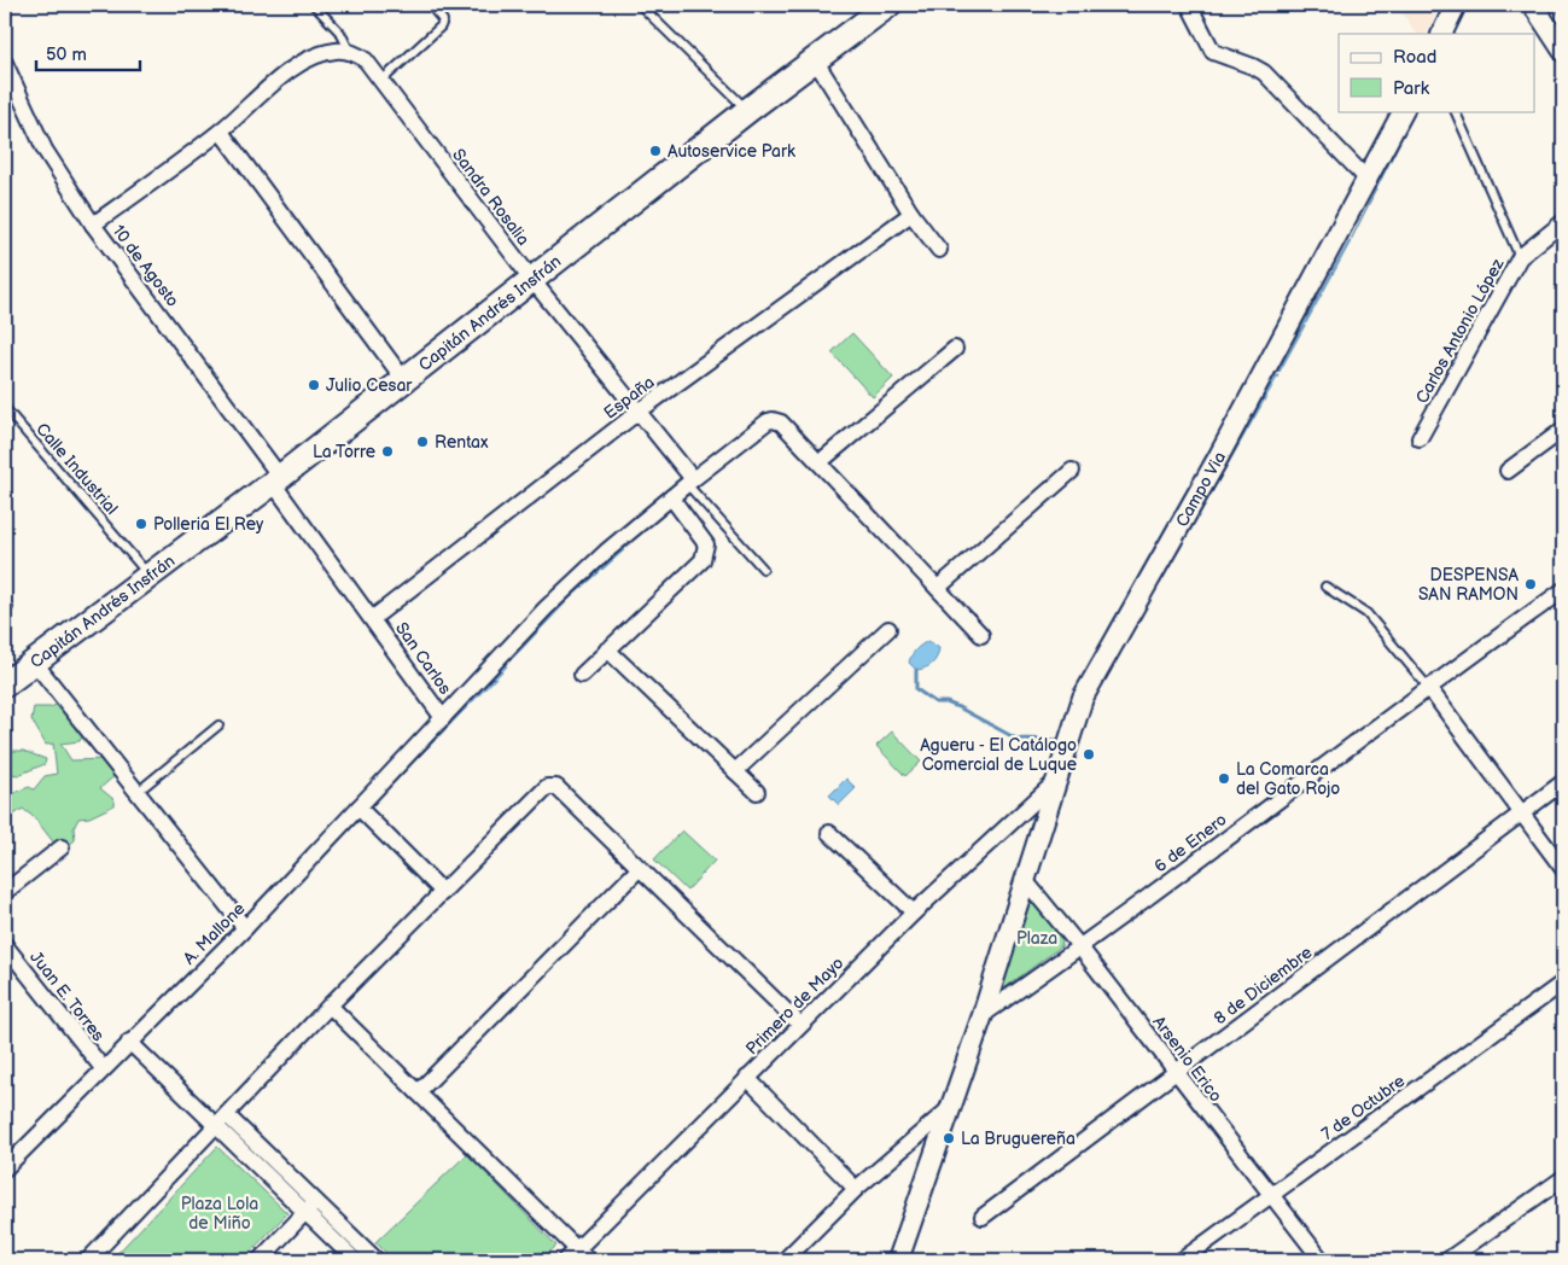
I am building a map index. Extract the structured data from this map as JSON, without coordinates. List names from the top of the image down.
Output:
{
  "streets": {
    "main road": ["Capitán Andrés Insfrán"],
    "street": [
      "Sandra Rosalia",
      "10 de Agosto",
      "Carlos Antonio López",
      "España",
      "Campo Via",
      "San Carlos",
      "6 de Enero",
      "A. Mallone",
      "8 de Diciembre",
      "Juan E. Torres",
      "Primero de Mayo",
      "Arsenio Erico",
      "7 de Octubre"
    ],
    "lane": ["Calle Industrial"]
  },
  "crossings": [
    ["Sandra Rosalia", "Capitán Andrés Insfrán"],
    ["Sandra Rosalia", "España"],
    ["Sandra Rosalia", "A. Mallone"],
    ["10 de Agosto", "Capitán Andrés Insfrán"],
    ["10 de Agosto", "España"],
    ["10 de Agosto", "San Carlos"],
    ["Capitán Andrés Insfrán", "Calle Industrial"],
    ["España", "San Carlos"],
    ["Campo Via", "6 de Enero"],
    ["Campo Via", "Primero de Mayo"],
    ["Campo Via", "Arsenio Erico"],
    ["San Carlos", "A. Mallone"],
    ["6 de Enero", "Arsenio Erico"],
    ["A. Mallone", "Juan E. Torres"],
    ["8 de Diciembre", "Arsenio Erico"],
    ["Arsenio Erico", "7 de Octubre"]
  ],
  "parks": ["Plaza", "Plaza Lola de Miño"],
  "places": [
    "Autoservice Park",
    "Julio Cesar",
    "Rentax",
    "La Torre",
    "Polleria El Rey",
    "DESPENSA SAN RAMON",
    "Agueru - El Catálogo Comercial de Luque",
    "La Comarca del Gato Rojo",
    "La Bruguereña"
  ],
  "legend": ["Road", "Park"],
  "scale_bar": "50 m"
}
